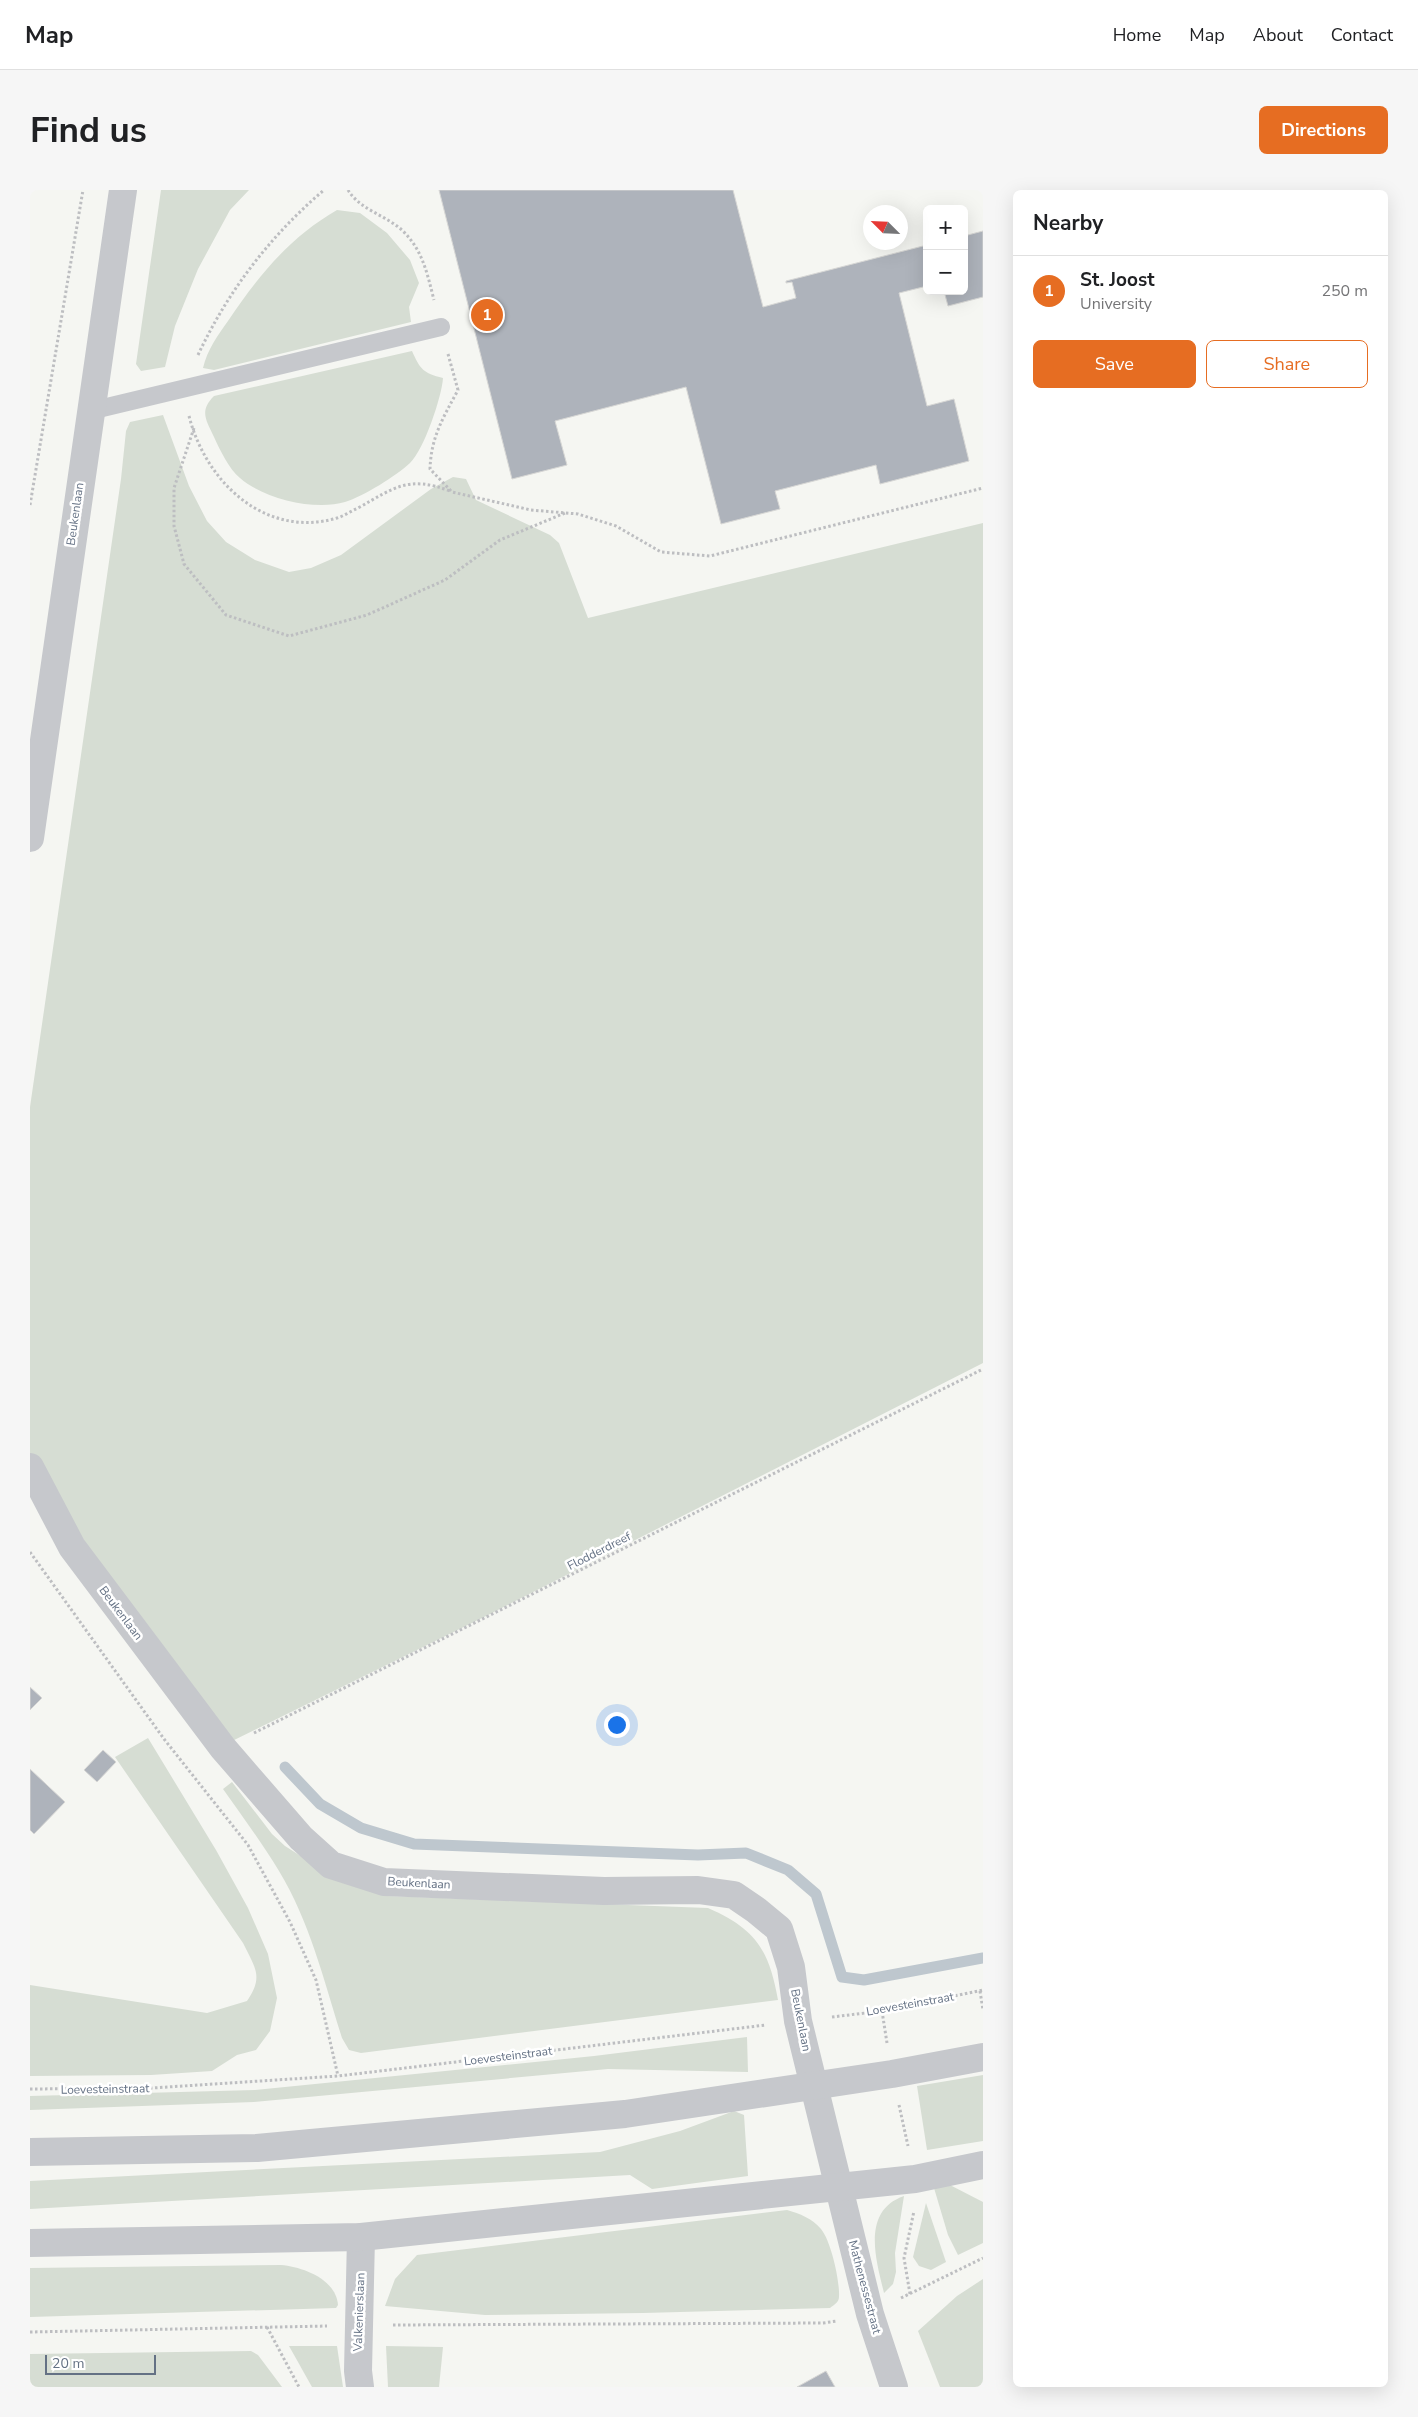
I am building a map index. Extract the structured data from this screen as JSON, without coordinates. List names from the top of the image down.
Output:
{
  "streets": {
    "street": ["Beukenlaan", "Mathenessestraat", "Valkenierslaan"],
    "path": ["Flodderdreef", "Loevesteinstraat"]
  },
  "crossings": [
    ["Beukenlaan", "Flodderdreef"],
    ["Beukenlaan", "Loevesteinstraat"],
    ["Beukenlaan", "Mathenessestraat"]
  ],
  "scale_bar": "20 m",
  "north": "top left",
  "page": {
    "header": "Map",
    "nav": [
      "Home",
      "Map",
      "About",
      "Contact"
    ],
    "buttons": [
      "Directions",
      ["Save", "Share"]
    ],
    "title": "Find us",
    "heading": "Nearby",
    "map_buttons": ["+", "−"],
    "list": [
      {
        "mark": "1",
        "name": "St. Joost",
        "note": "University",
        "value": "250 m"
      }
    ],
    "pins": "1",
    "scale": "20 m"
  }
}
